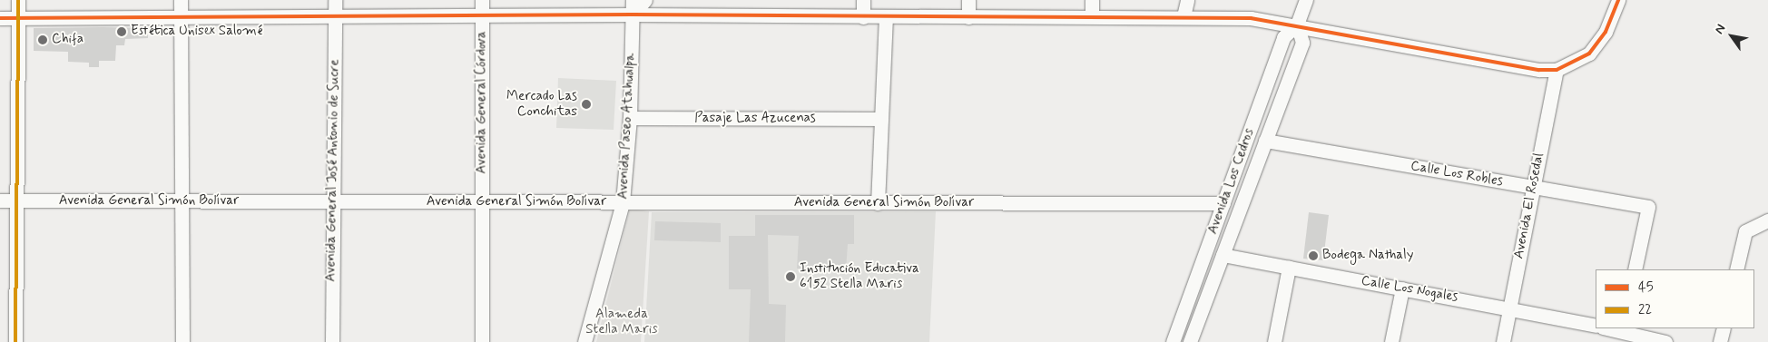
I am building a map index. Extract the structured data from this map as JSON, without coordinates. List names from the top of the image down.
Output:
{
  "streets": {
    "street": [
      "Avenida General Córdova",
      "Pasaje Las Azucenas",
      "Avenida Paseo Atahualpa",
      "Avenida General José Antonio de Sucre",
      "Calle Los Robles",
      "Avenida Los Cedros",
      "Avenida General Simón Bolívar",
      "Avenida El Rosedal",
      "Calle Los Nogales"
    ]
  },
  "crossings": [
    ["Avenida General Córdova", "Avenida General Simón Bolívar"],
    ["Pasaje Las Azucenas", "Avenida Paseo Atahualpa"],
    ["Avenida Paseo Atahualpa", "Avenida General Simón Bolívar"],
    ["Avenida General José Antonio de Sucre", "Avenida General Simón Bolívar"],
    ["Calle Los Robles", "Avenida Los Cedros"],
    ["Calle Los Robles", "Avenida El Rosedal"],
    ["Avenida Los Cedros", "Avenida General Simón Bolívar"],
    ["Avenida Los Cedros", "Calle Los Nogales"],
    ["Avenida El Rosedal", "Calle Los Nogales"]
  ],
  "parks": ["Alameda Stella Maris"],
  "places": [
    "Estética Unisex Salomé",
    "Chifa",
    "Mercado Las Conchitas",
    "Bodega Nathaly",
    "Institución Educativa 6152 Stella Maris"
  ],
  "lines": ["transit line 45", "transit line 22"],
  "legend": ["45", "22"],
  "north": "top left"
}
